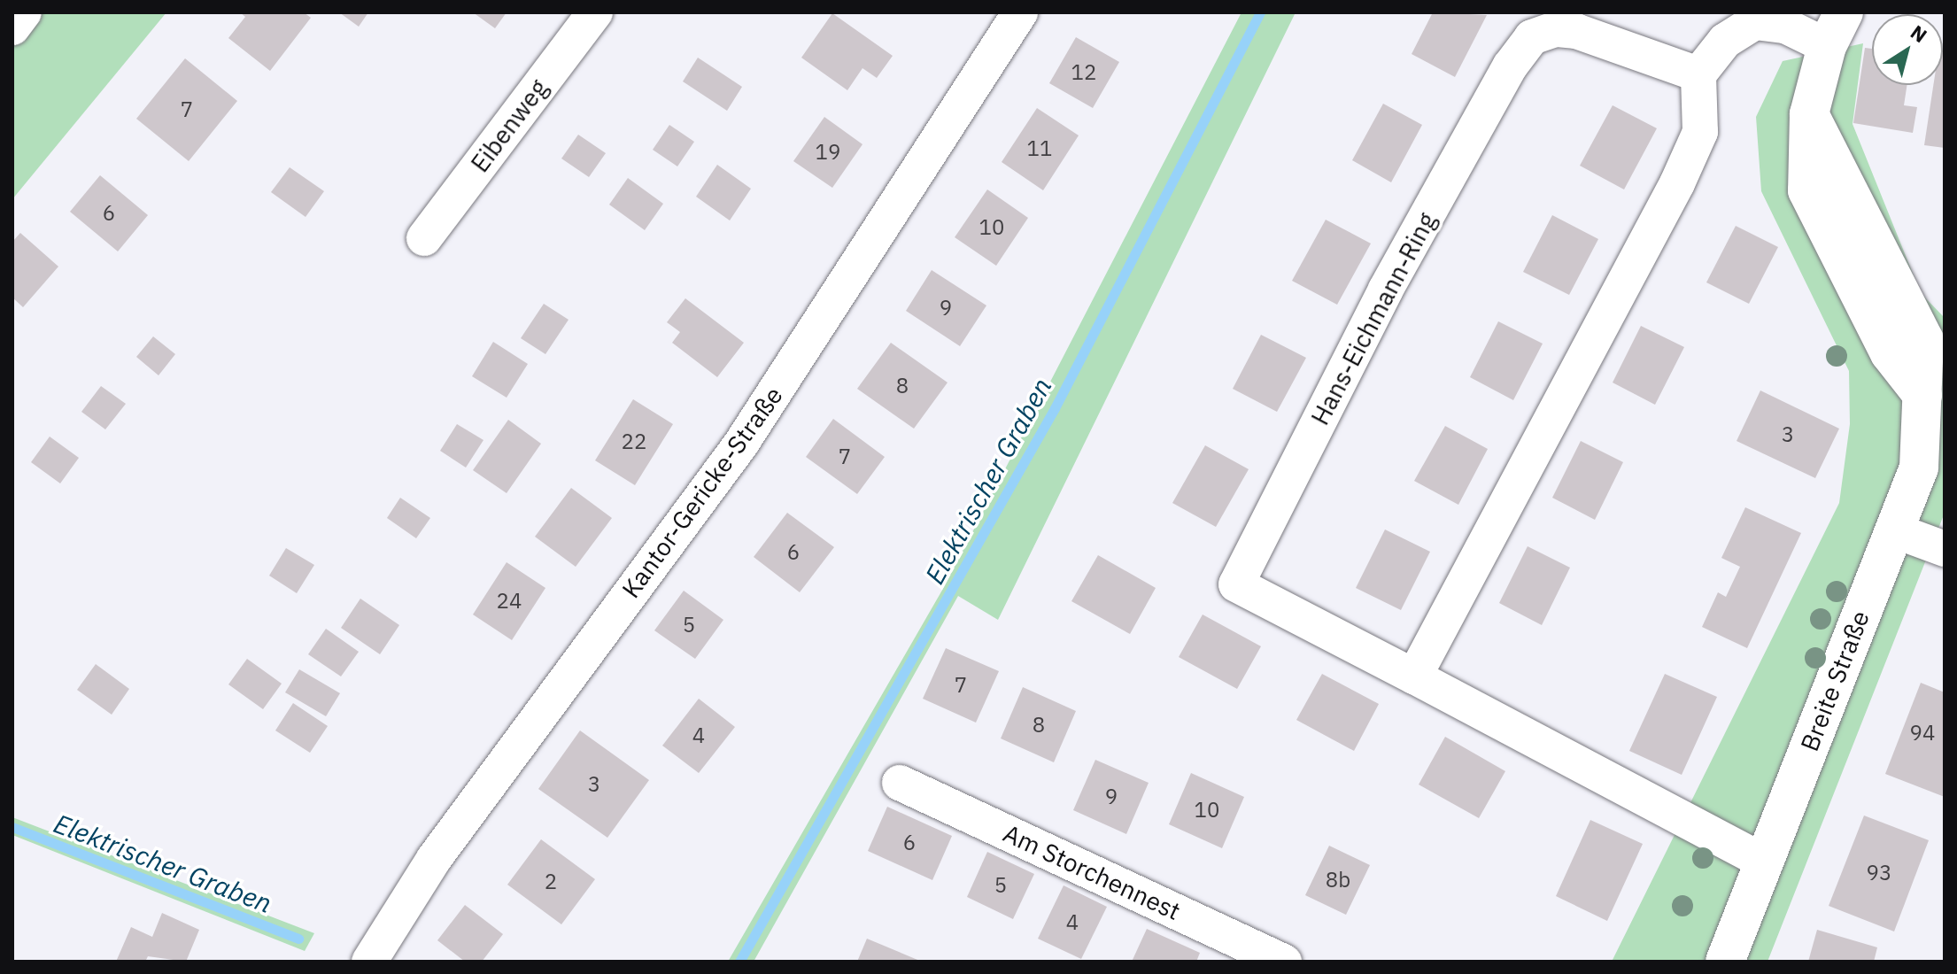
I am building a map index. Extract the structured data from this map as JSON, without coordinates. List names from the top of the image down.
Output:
{
  "streets": {
    "main road": ["Breite Straße"],
    "street": [
      "Eibenweg",
      "Hans-Eichmann-Ring",
      "Kantor-Gericke-Straße",
      "Am Storchennest"
    ]
  },
  "crossings": [
    ["Hans-Eichmann-Ring", "Breite Straße"]
  ],
  "water": ["Elektrischer Graben"],
  "house_numbers": [
    "12",
    "7",
    "11",
    "19",
    "6",
    "10",
    "9",
    "8",
    "3",
    "22",
    "7",
    "6",
    "24",
    "5",
    "7",
    "8",
    "94",
    "4",
    "3",
    "9",
    "10",
    "6",
    "93",
    "8b",
    "2",
    "5",
    "4"
  ],
  "north": "top right"
}
